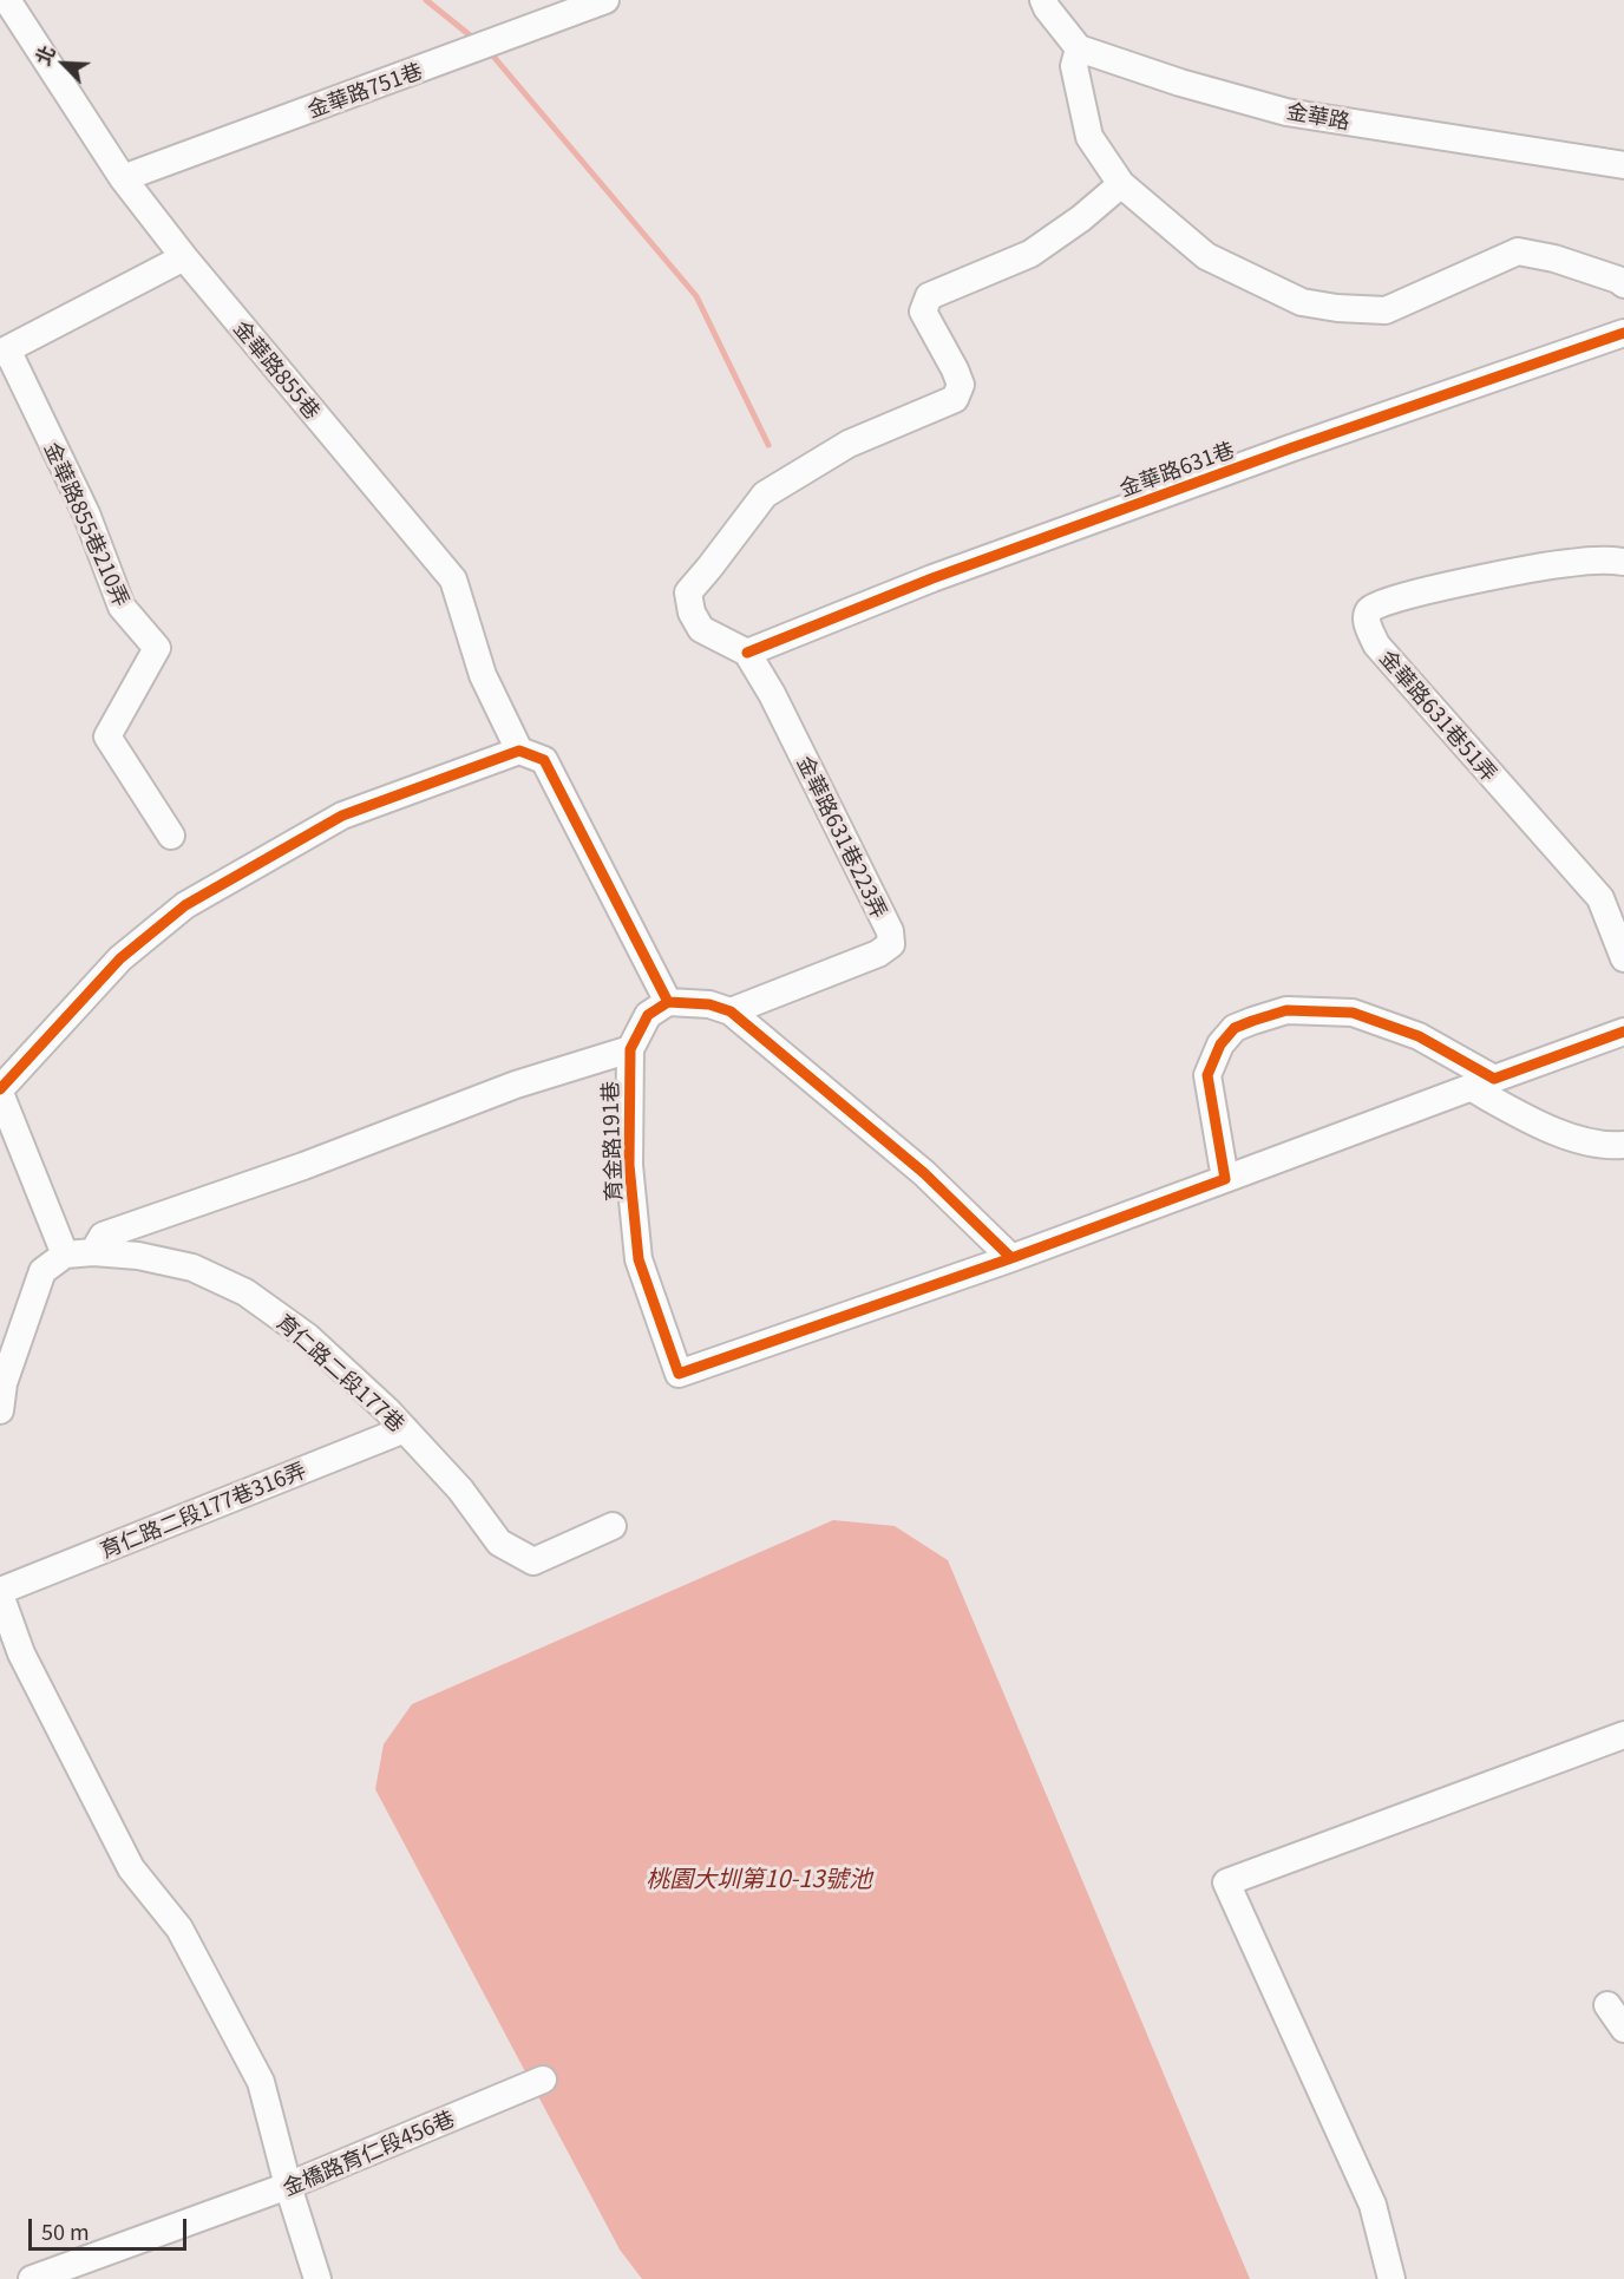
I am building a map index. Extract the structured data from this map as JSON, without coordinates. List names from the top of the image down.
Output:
{
  "streets": {
    "street": [
      "金華路751巷",
      "金華路",
      "金華路855巷",
      "金華路631巷",
      "金華路855巷210弄",
      "金華路631巷51弄",
      "金華路631巷223弄",
      "育金路191巷",
      "育仁路二段177巷",
      "育仁路二段177巷316弄",
      "金橋路育仁段456巷"
    ]
  },
  "crossings": [
    ["金華路751巷", "金華路855巷"],
    ["金華路855巷", "金華路855巷210弄"],
    ["金華路631巷", "金華路631巷223弄"],
    ["育仁路二段177巷", "育仁路二段177巷316弄"]
  ],
  "water": ["桃園大圳第10-13號池"],
  "scale_bar": "50 m",
  "north": "top left"
}
